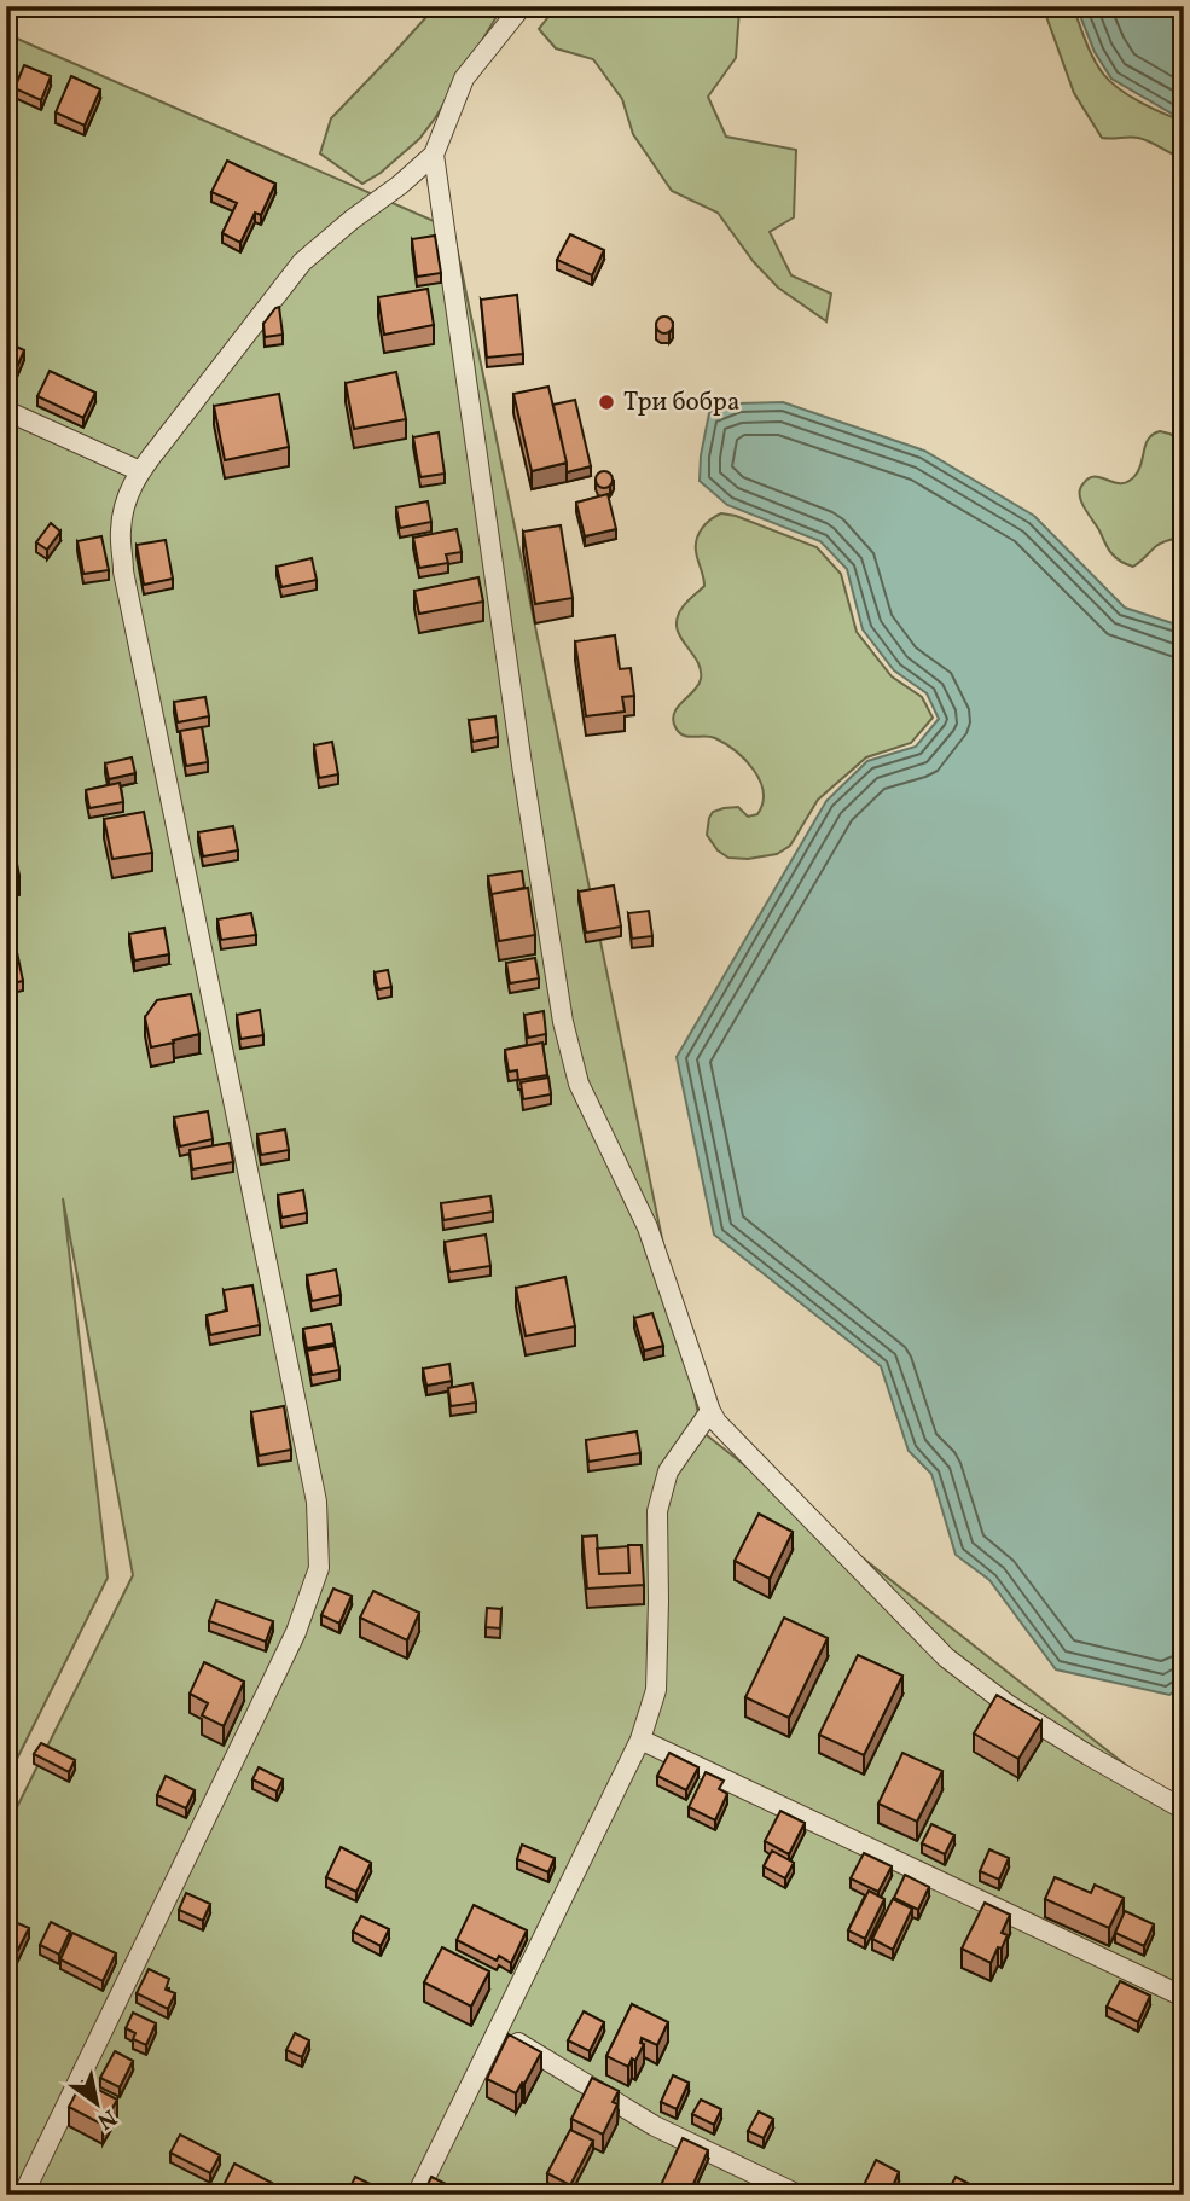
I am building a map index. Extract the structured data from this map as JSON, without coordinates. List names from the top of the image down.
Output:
{
  "places": ["Три бобра"],
  "north": "bottom right"
}
